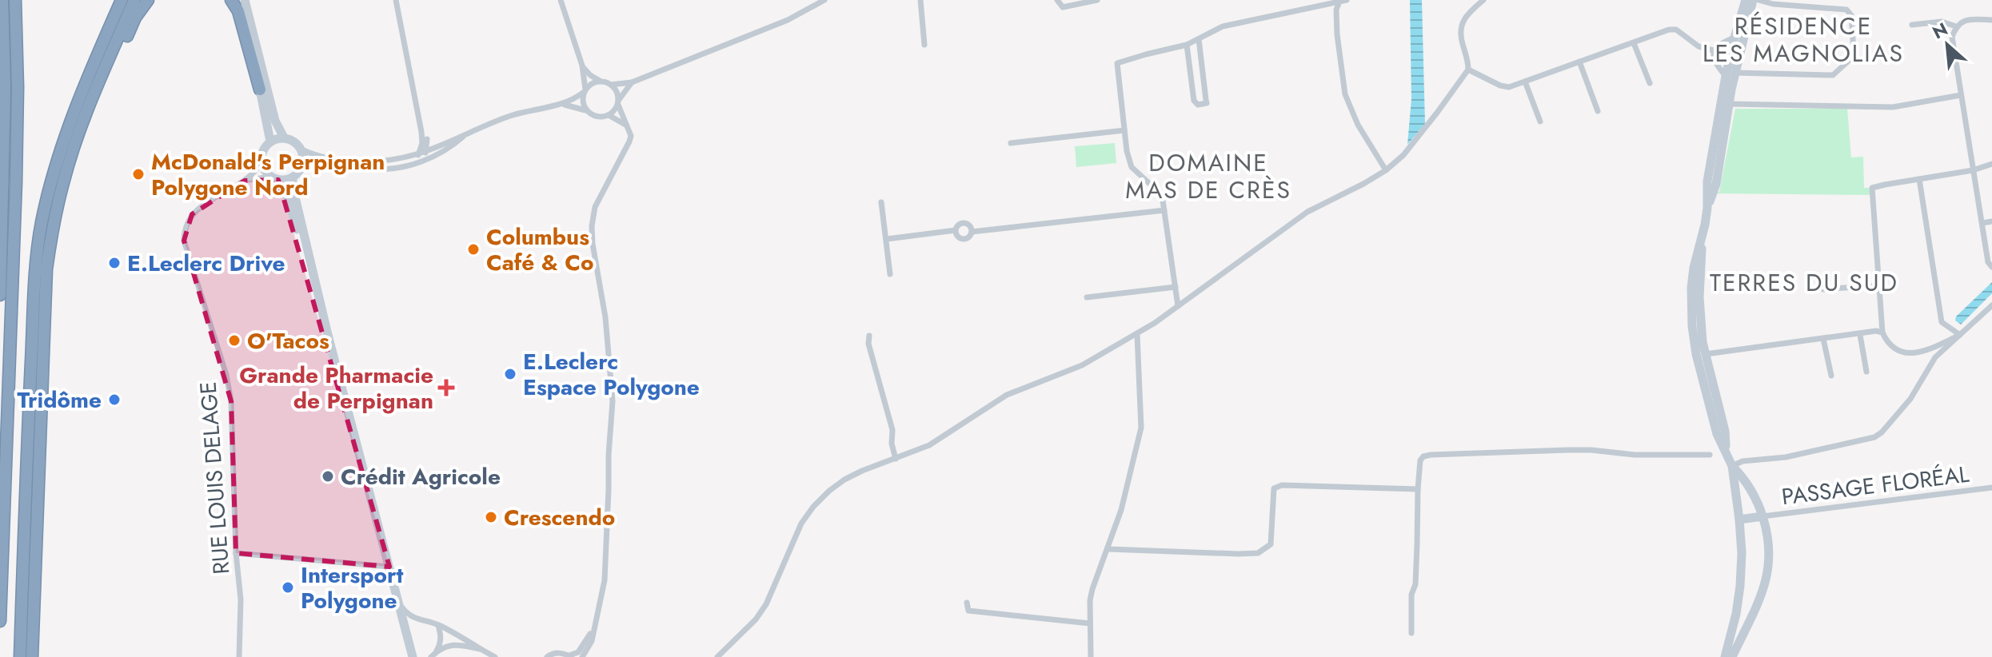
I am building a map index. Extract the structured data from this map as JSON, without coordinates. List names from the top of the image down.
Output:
{
  "streets": {
    "street": ["RUE LOUIS DELAGE", "PASSAGE FLORÉAL"]
  },
  "districts": ["RÉSIDENCE LES MAGNOLIAS", "DOMAINE MAS DE CRÈS", "TERRES DU SUD"],
  "places": {
    "other": [
      "McDonald's Perpignan Polygone Nord",
      "Columbus Café & Co",
      "E.Leclerc Drive",
      "O'Tacos",
      "E.Leclerc Espace Polygone",
      "Tridôme",
      "Crédit Agricole",
      "Crescendo",
      "Intersport Polygone"
    ],
    "health": ["Grande Pharmacie de Perpignan"]
  },
  "north": "top left"
}
